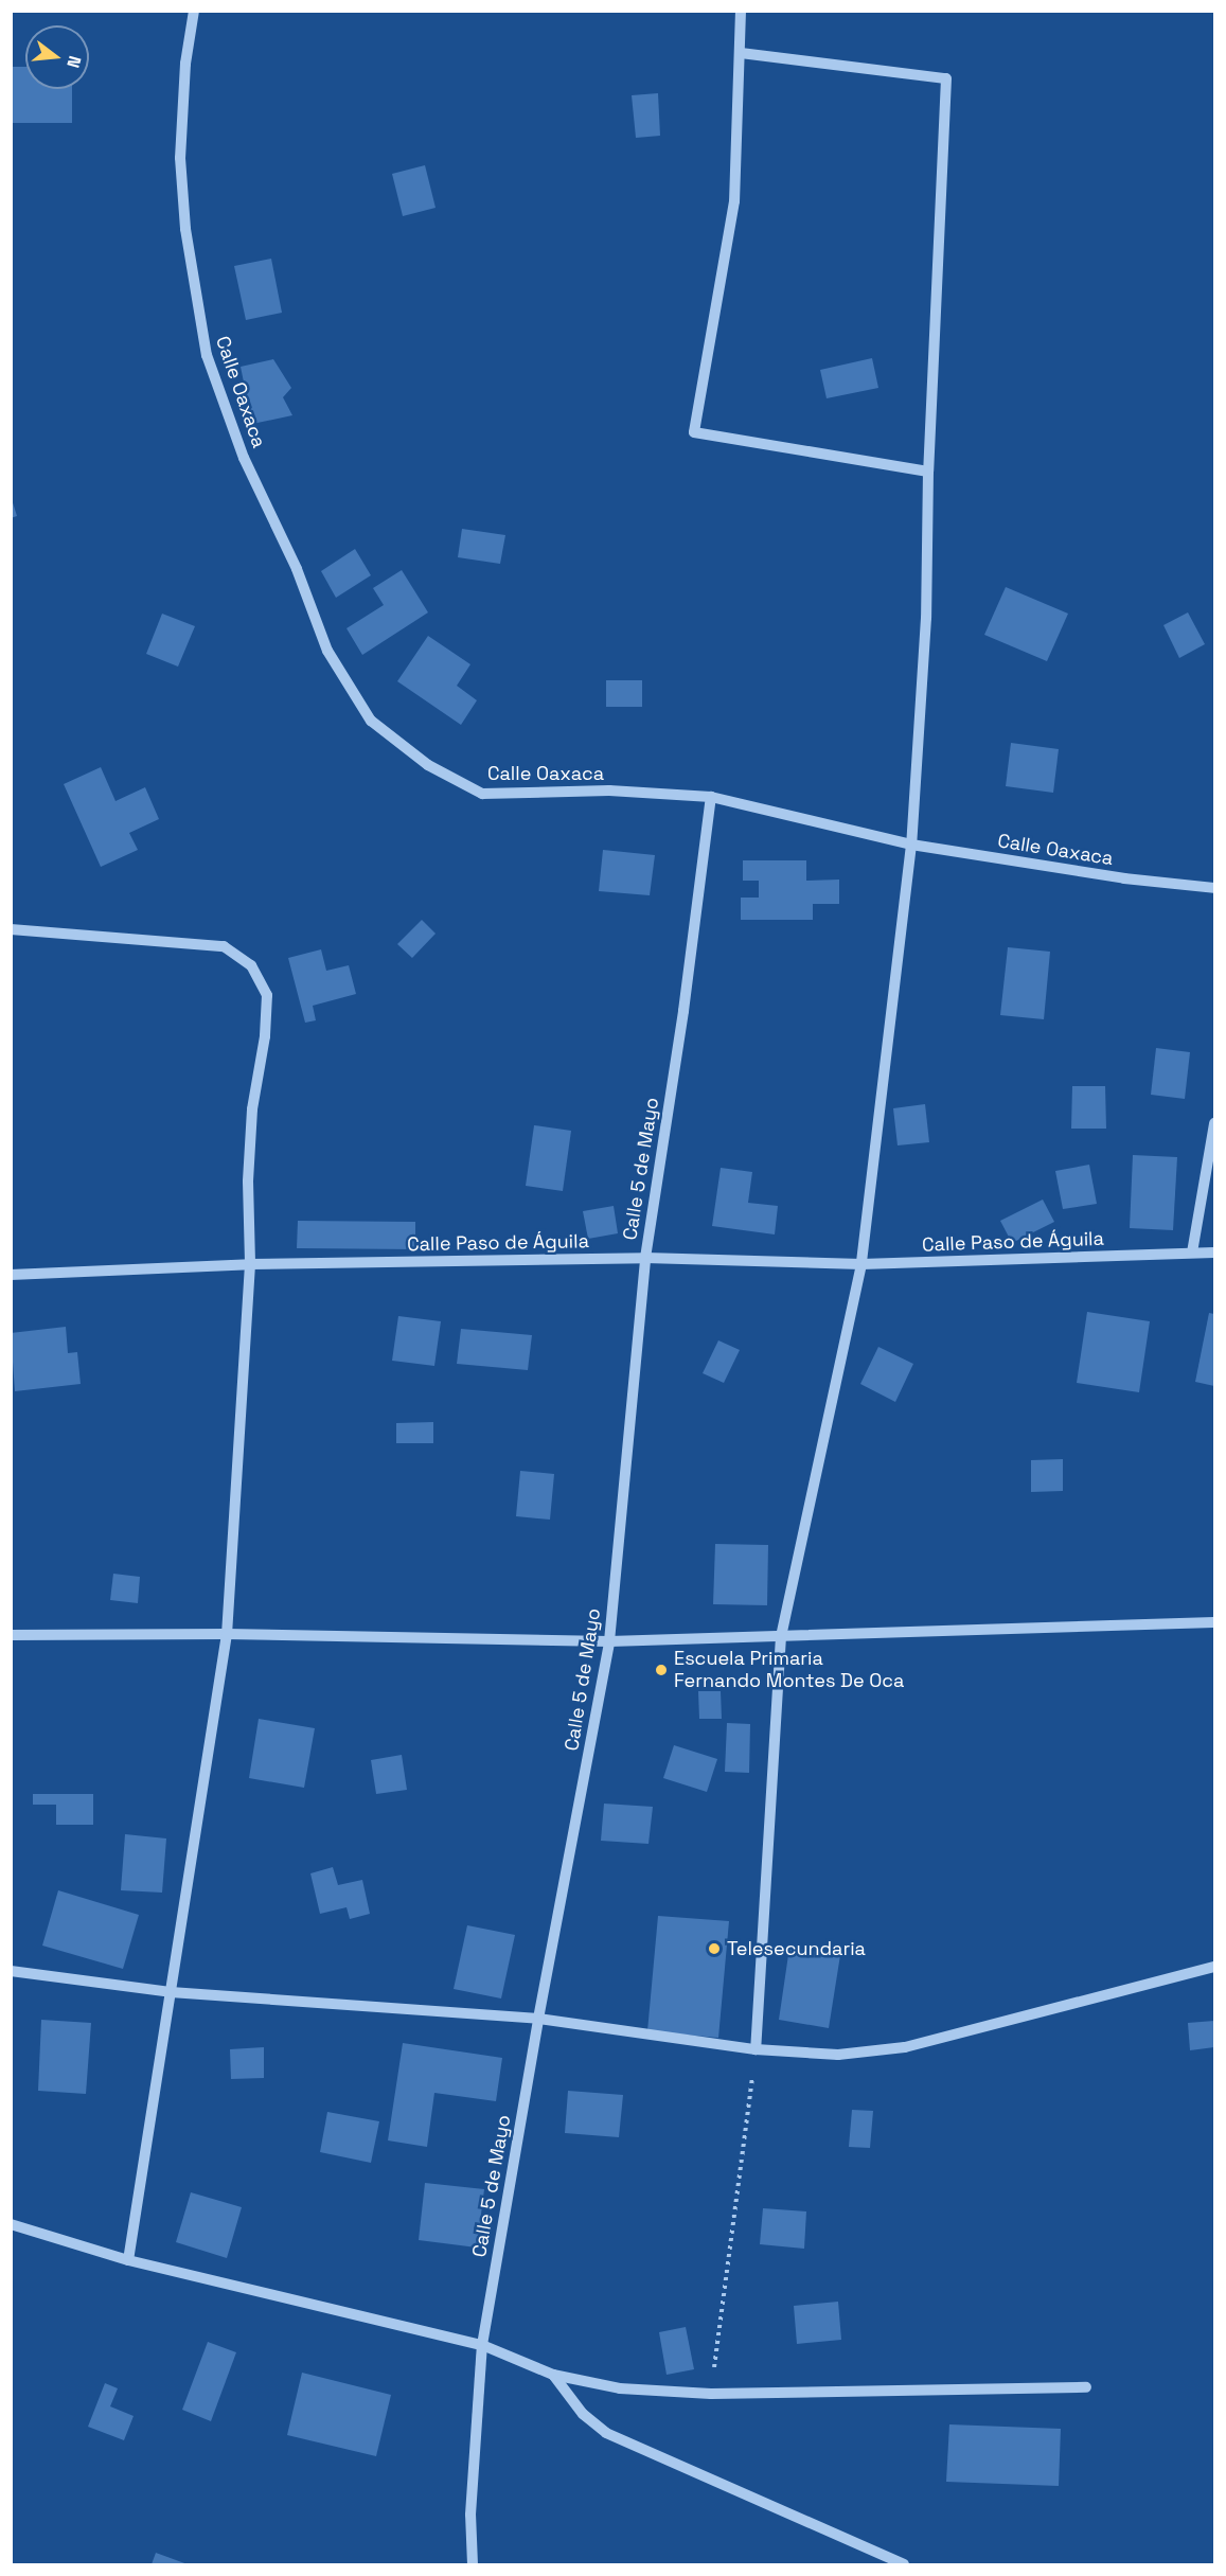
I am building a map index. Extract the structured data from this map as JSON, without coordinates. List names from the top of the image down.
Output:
{
  "streets": {
    "street": ["Calle Oaxaca", "Calle 5 de Mayo", "Calle Paso de Águila"]
  },
  "crossings": [
    ["Calle Oaxaca", "Calle 5 de Mayo"],
    ["Calle 5 de Mayo", "Calle Paso de Águila"]
  ],
  "places": ["Escuela Primaria Fernando Montes De Oca", "Telesecundaria"],
  "north": "right"
}
